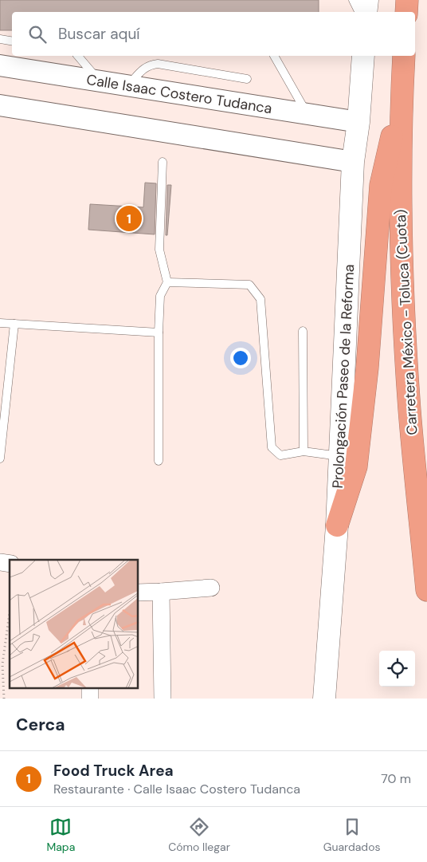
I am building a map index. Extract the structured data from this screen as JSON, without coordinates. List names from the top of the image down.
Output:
{
  "streets": {
    "highway": ["Carretera México - Toluca (Cuota)"],
    "main road": ["Prolongación Paseo de la Reforma"],
    "street": ["Calle Isaac Costero Tudanca"]
  },
  "crossings": [
    ["Calle Isaac Costero Tudanca", "Prolongación Paseo de la Reforma"]
  ],
  "page": {
    "search": "Buscar aquí",
    "pins": "1",
    "heading": "Cerca",
    "list": [
      {
        "mark": "1",
        "name": "Food Truck Area",
        "note": "Restaurante · Calle Isaac Costero Tudanca",
        "value": "70 m"
      }
    ],
    "nav": ["Mapa", "Cómo llegar", "Guardados"]
  }
}
